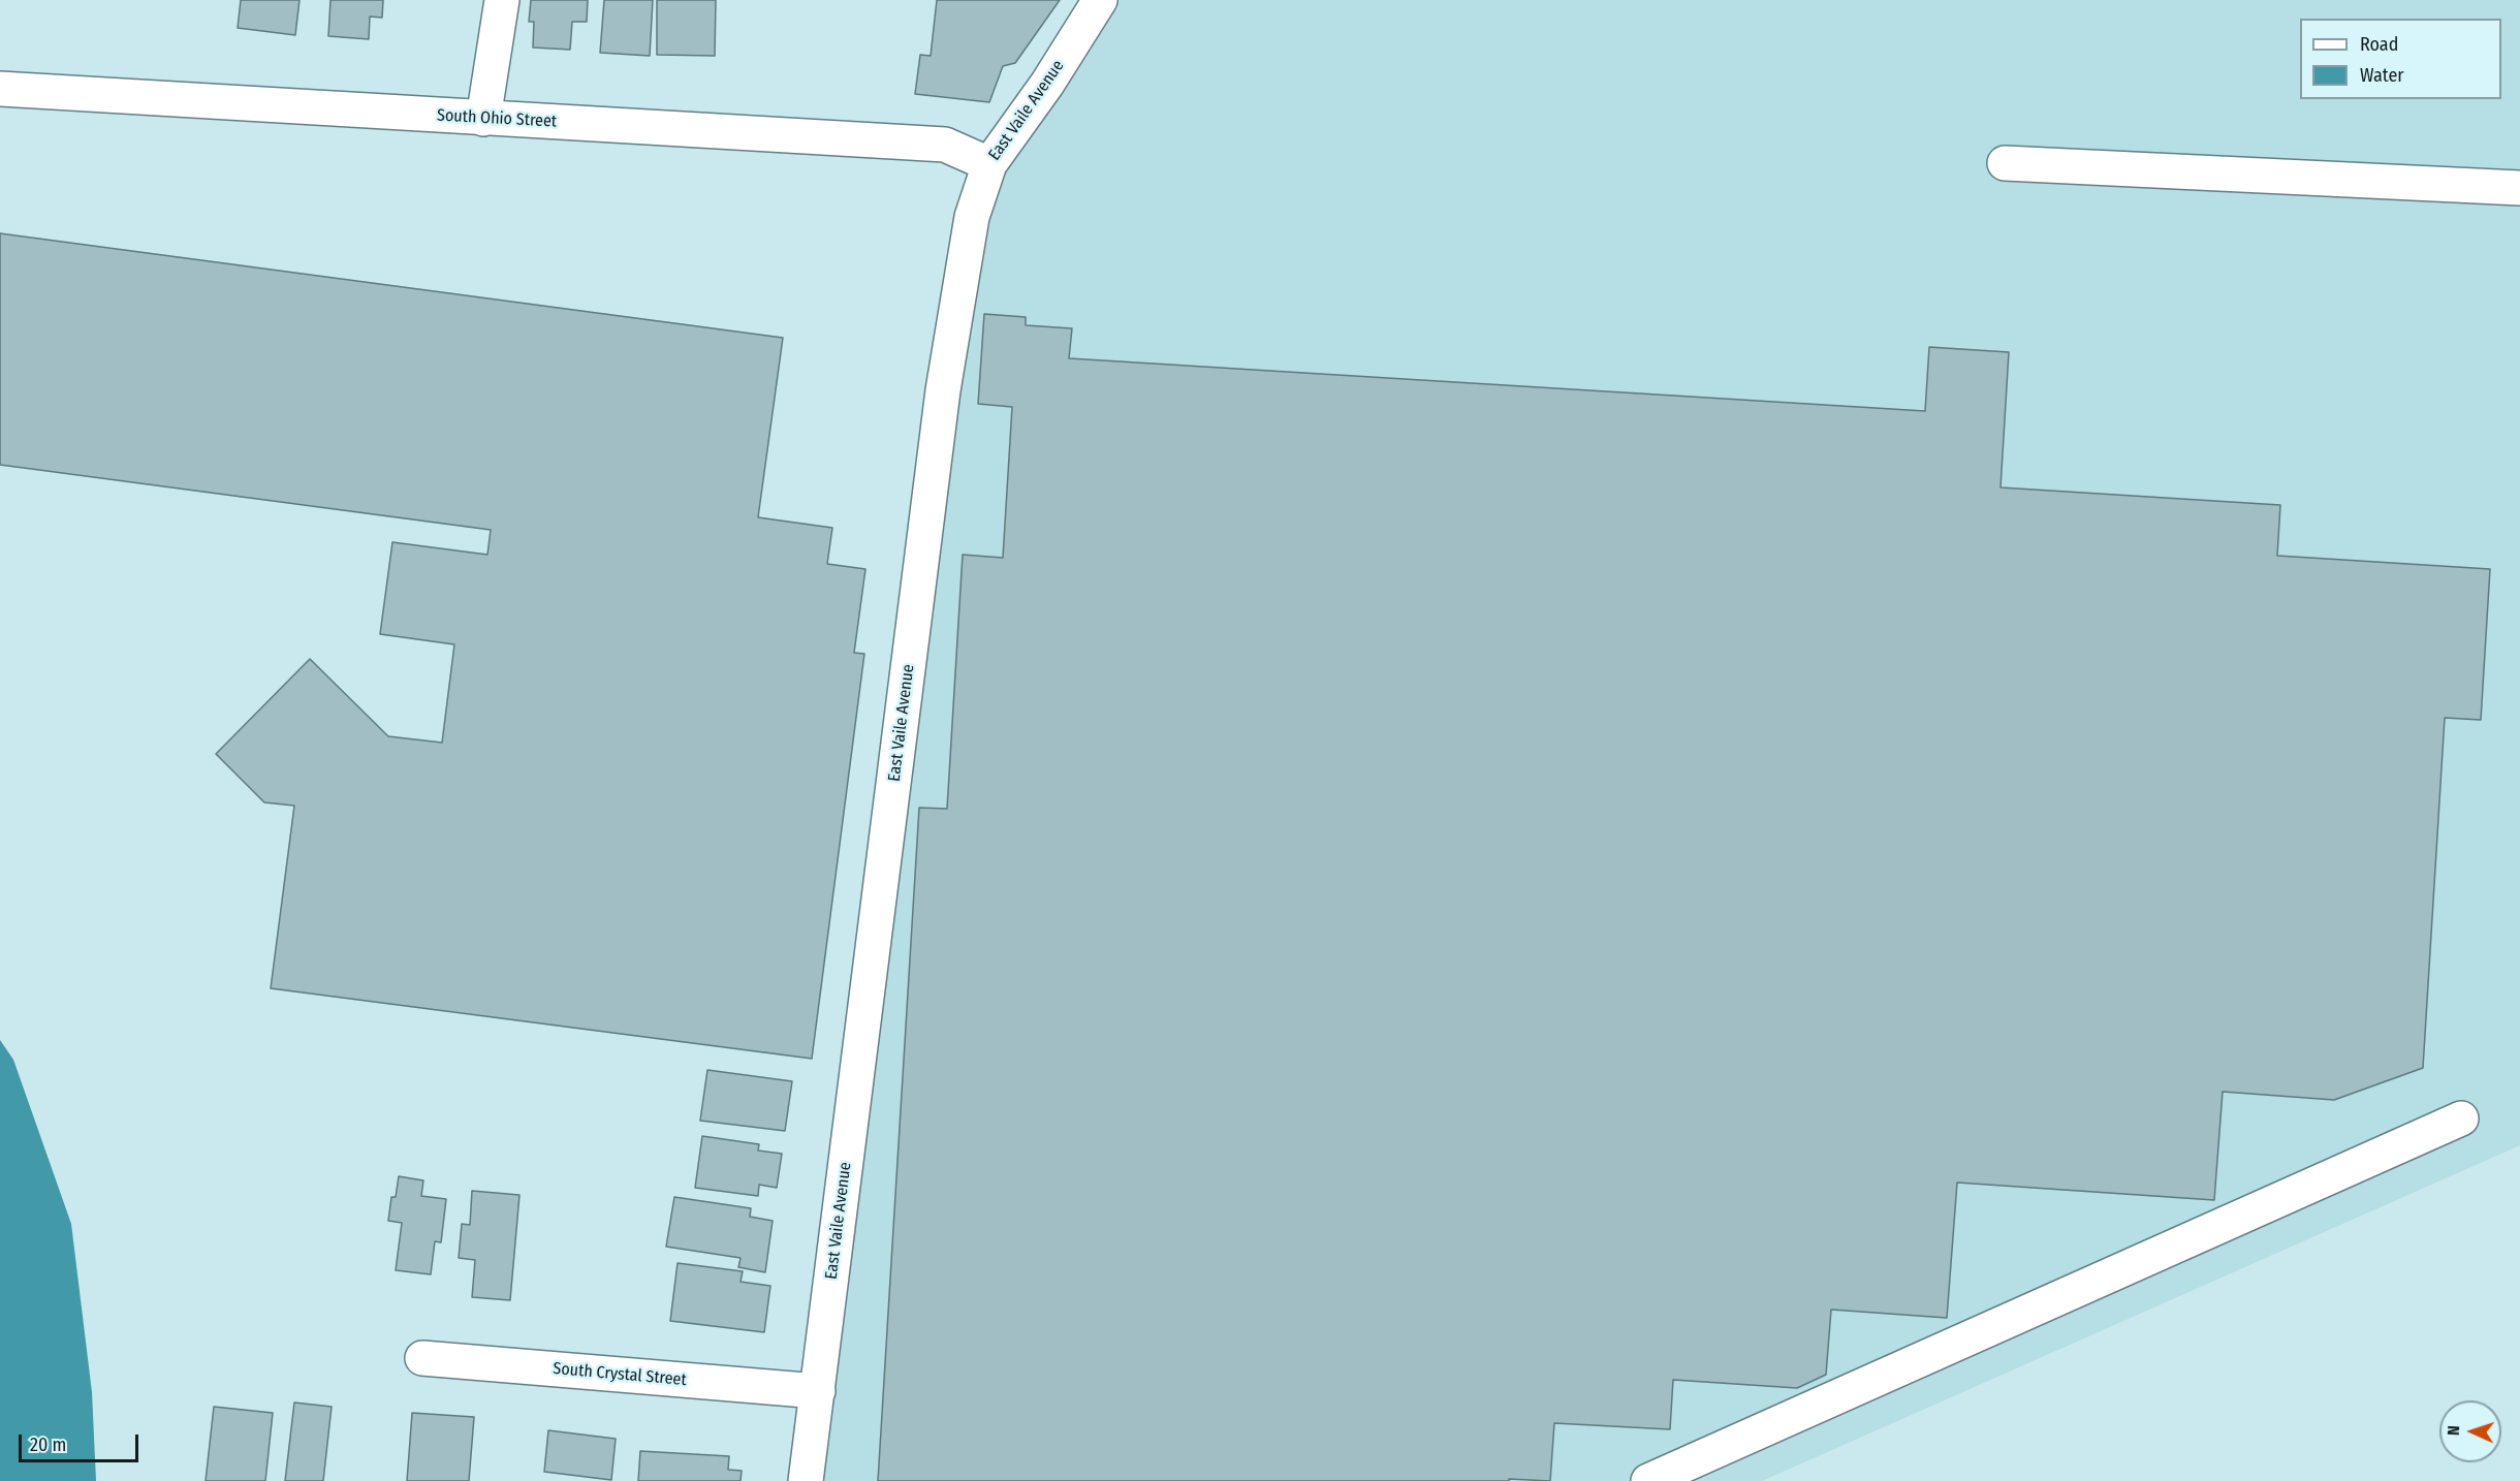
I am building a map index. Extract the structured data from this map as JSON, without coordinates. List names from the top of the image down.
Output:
{
  "streets": {
    "street": ["East Vaile Avenue", "South Ohio Street", "South Crystal Street"]
  },
  "crossings": [
    ["East Vaile Avenue", "South Ohio Street"],
    ["East Vaile Avenue", "South Crystal Street"]
  ],
  "legend": ["Road", "Water"],
  "scale_bar": "20 m",
  "north": "left"
}
